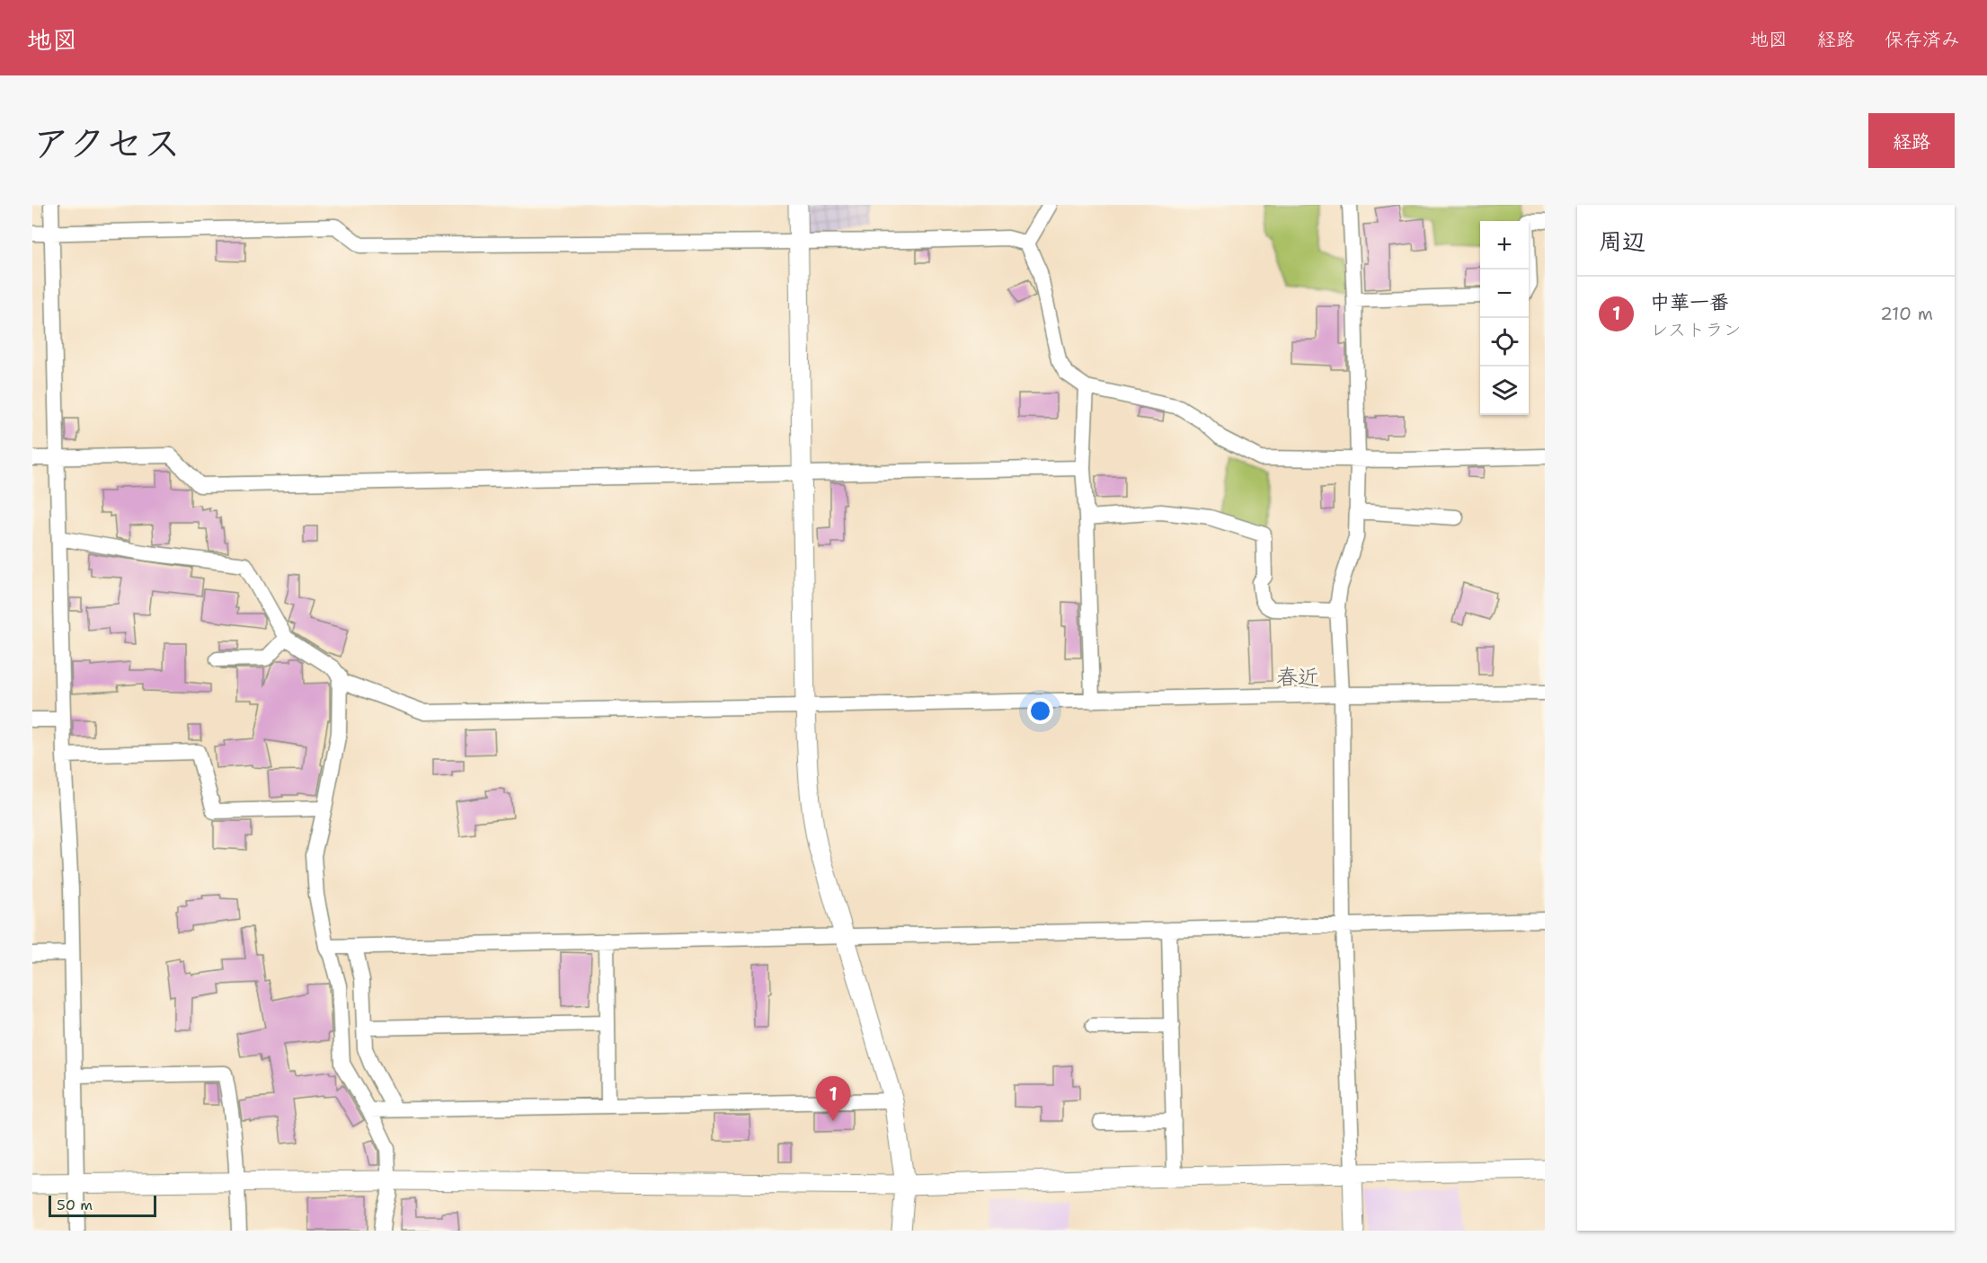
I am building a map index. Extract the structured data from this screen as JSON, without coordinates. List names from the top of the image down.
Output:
{
  "districts": ["春近"],
  "scale_bar": "50 m",
  "page": {
    "header": "地図",
    "nav": ["地図", "経路", "保存済み"],
    "title": "アクセス",
    "buttons": "経路",
    "heading": "周辺",
    "map_buttons": ["+", "−"],
    "list": [
      {
        "mark": "1",
        "name": "中華一番",
        "note": "レストラン",
        "value": "210 m"
      }
    ],
    "pins": "1",
    "scale": "50 m"
  }
}
